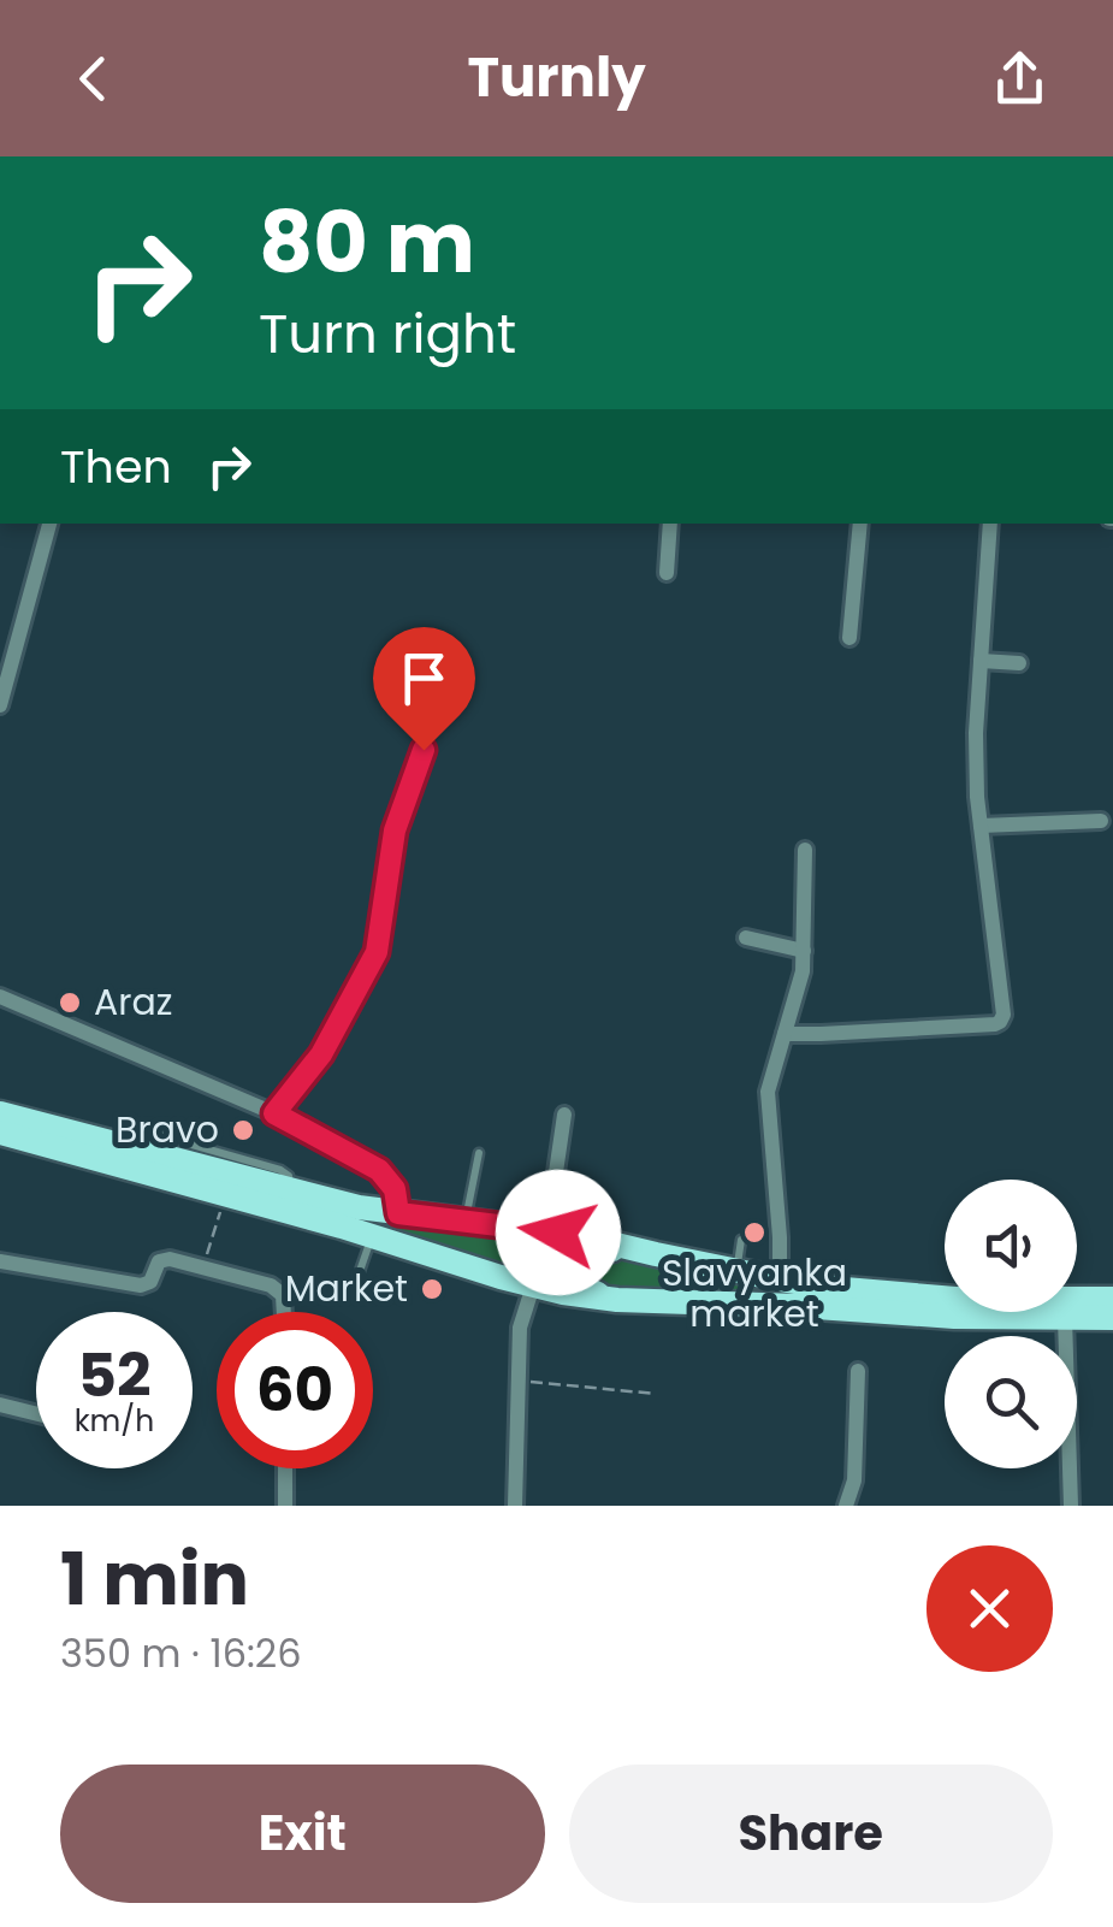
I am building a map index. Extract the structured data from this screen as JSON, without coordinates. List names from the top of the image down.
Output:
{
  "places": [
    "Araz",
    "Bravo",
    "Slavyanka market",
    "Market"
  ],
  "page": {
    "header": "Turnly",
    "turn": ["80 m", "Turn right"],
    "then": "Then",
    "speed": "52 km/h",
    "limit": "60",
    "heading": ["1 min", "350 m · 16:26"],
    "buttons": ["Exit", "Share"]
  }
}
